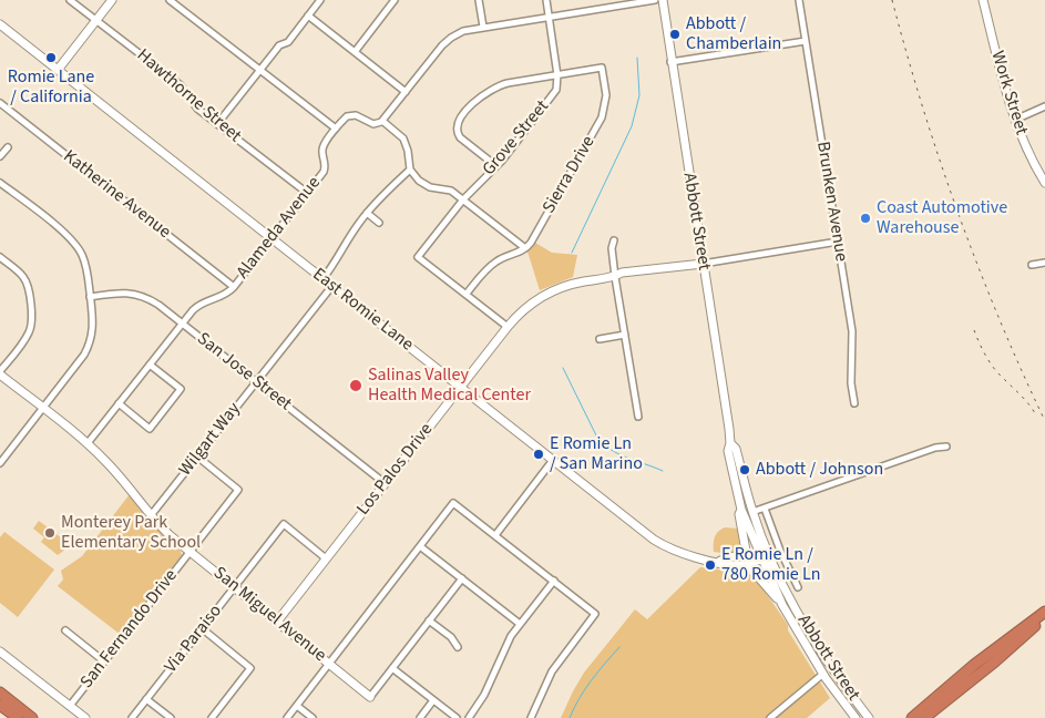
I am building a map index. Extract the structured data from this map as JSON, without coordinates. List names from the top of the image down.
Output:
{
  "streets": {
    "main road": [
      "Work Street",
      "Abbott Street",
      "East Romie Lane",
      "Los Palos Drive",
      "San Miguel Avenue"
    ],
    "street": [
      "Hawthorne Street",
      "Grove Street",
      "Sierra Drive",
      "Katherine Avenue",
      "Brunken Avenue",
      "Alameda Avenue",
      "San Jose Street",
      "Wilgart Way",
      "San Fernando Drive",
      "Via Paraiso"
    ]
  },
  "crossings": [
    ["Hawthorne Street", "Alameda Avenue"],
    ["Grove Street", "Sierra Drive"],
    ["Katherine Avenue", "Alameda Avenue"],
    ["Abbott Street", "East Romie Lane"],
    ["Abbott Street", "Los Palos Drive"],
    ["Alameda Avenue", "East Romie Lane"],
    ["Alameda Avenue", "San Jose Street"],
    ["Alameda Avenue", "San Miguel Avenue"],
    ["East Romie Lane", "Wilgart Way"],
    ["East Romie Lane", "Los Palos Drive"],
    ["San Jose Street", "Wilgart Way"],
    ["San Jose Street", "Los Palos Drive"],
    ["Wilgart Way", "San Miguel Avenue"],
    ["Wilgart Way", "San Fernando Drive"],
    ["Los Palos Drive", "San Miguel Avenue"],
    ["Los Palos Drive", "Via Paraiso"],
    ["San Miguel Avenue", "San Fernando Drive"],
    ["San Miguel Avenue", "Via Paraiso"]
  ],
  "places": [
    "Abbott / Chamberlain",
    "Romie Lane / California",
    "Coast Automotive Warehouse",
    "Salinas Valley Health Medical Center",
    "E Romie Ln / San Marino",
    "Abbott / Johnson",
    "Monterey Park Elementary School",
    "E Romie Ln / 780 Romie Ln"
  ]
}
